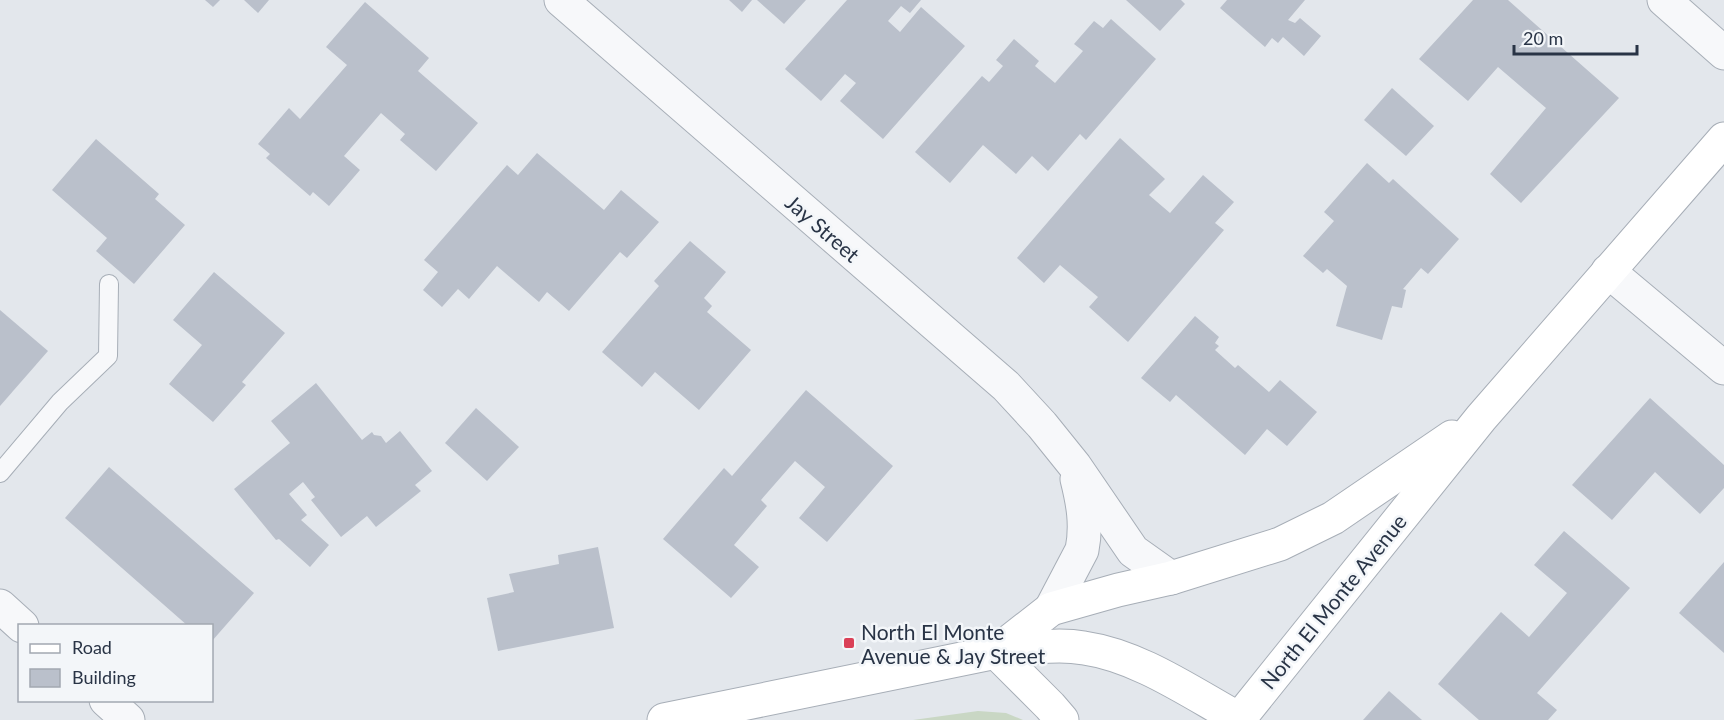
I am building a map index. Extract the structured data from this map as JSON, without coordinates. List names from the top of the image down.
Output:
{
  "streets": {
    "main road": ["North El Monte Avenue"],
    "street": ["Jay Street"]
  },
  "places": {
    "transit": ["North El Monte Avenue & Jay Street"]
  },
  "legend": ["Road", "Building"],
  "scale_bar": "20 m"
}
